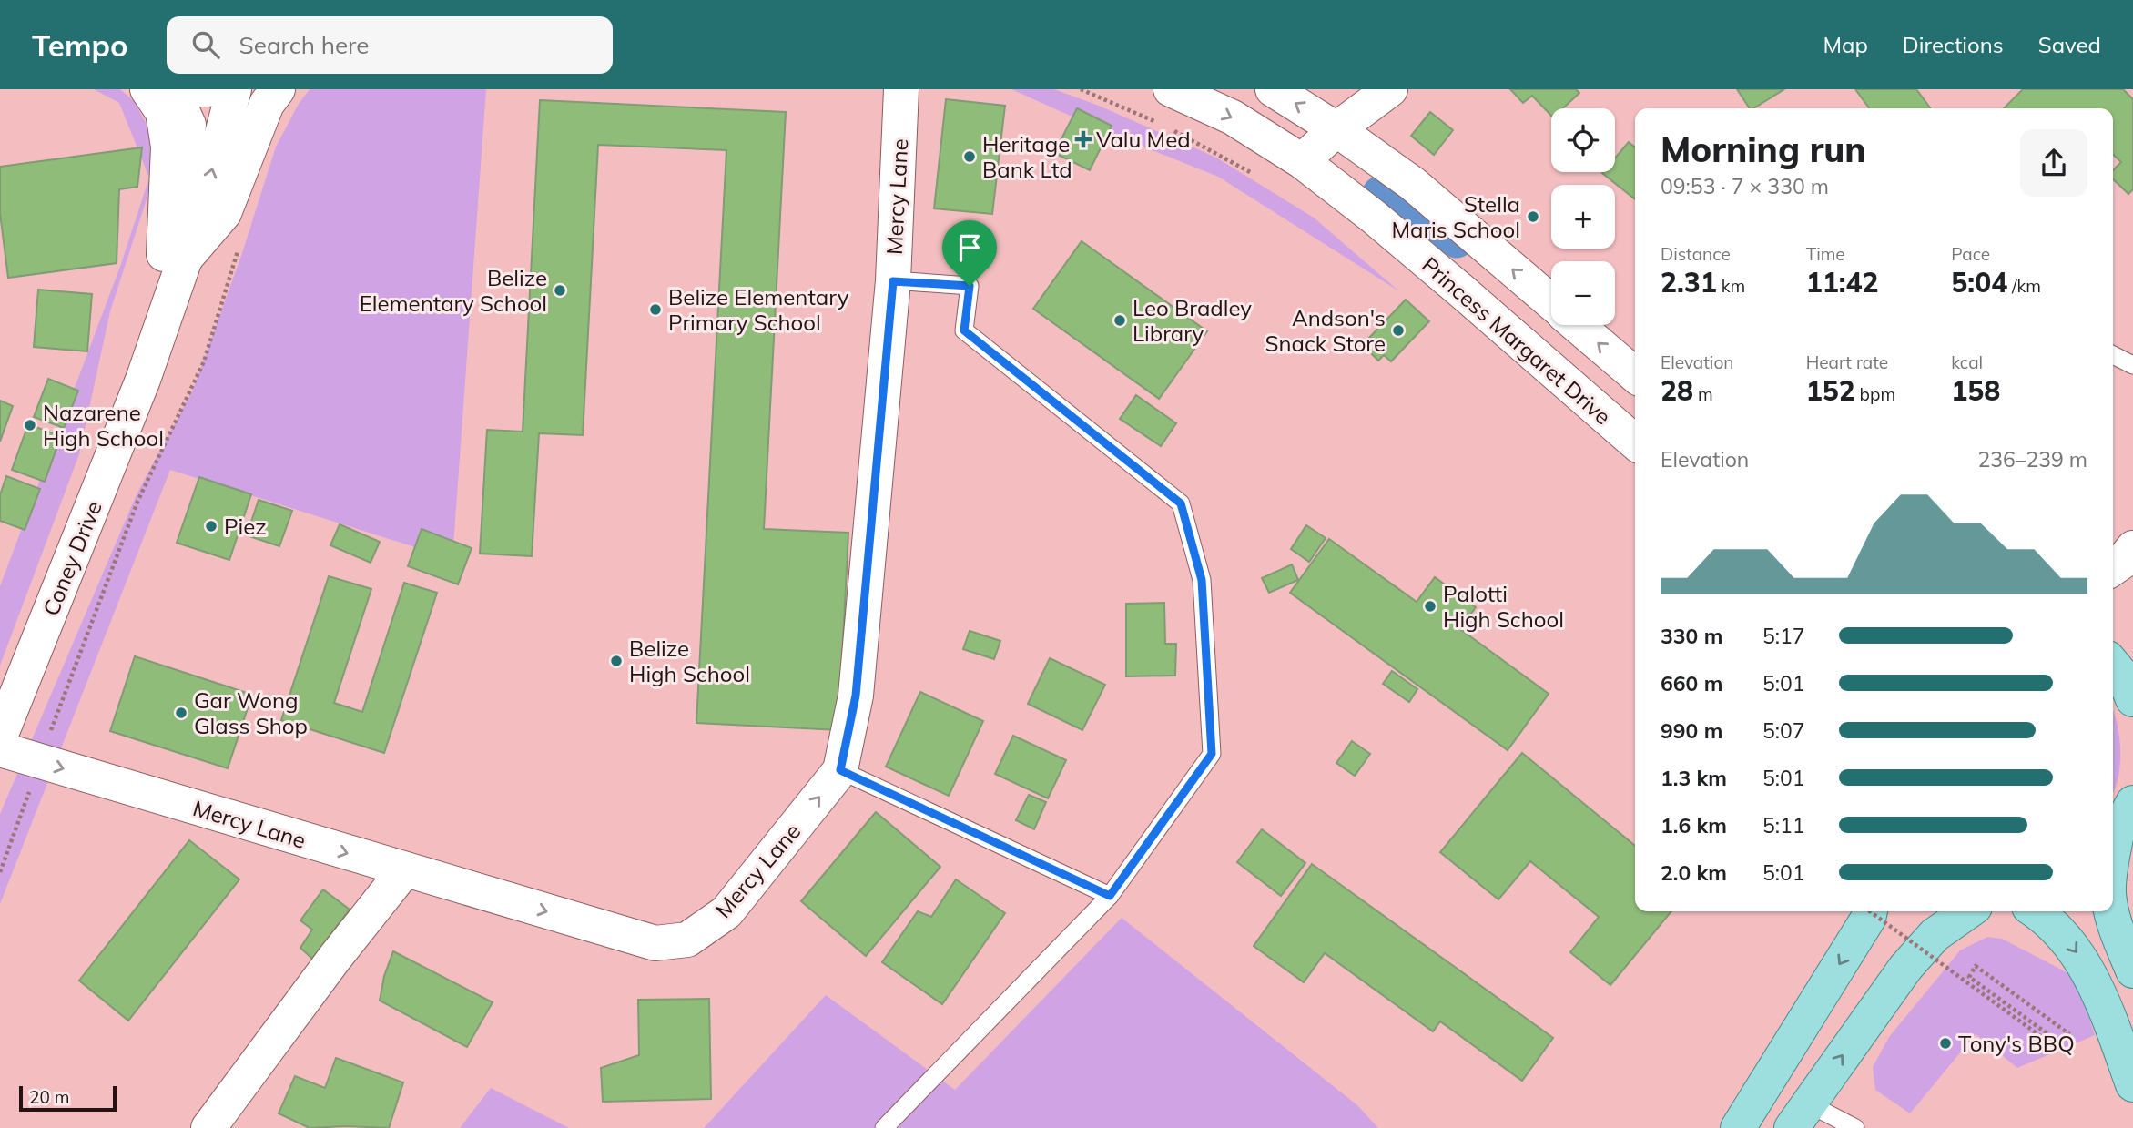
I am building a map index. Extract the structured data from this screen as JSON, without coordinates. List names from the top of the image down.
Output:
{
  "streets": {
    "street": ["Mercy Lane", "Princess Margaret Drive", "Coney Drive"]
  },
  "one_way": ["Mercy Lane"],
  "places": {
    "health": ["Valu Med"],
    "other": [
      "Heritage Bank Ltd",
      "Stella Maris School",
      "Belize Elementary School",
      "Belize Elementary Primary School",
      "Leo Bradley Library",
      "Andson's Snack Store",
      "Nazarene High School",
      "Piez",
      "Palotti High School",
      "Belize High School",
      "Gar Wong Glass Shop",
      "Tony's BBQ"
    ]
  },
  "scale_bar": "20 m",
  "page": {
    "header": "Tempo",
    "search": "Search here",
    "nav": ["Map", "Directions", "Saved"],
    "map_buttons": ["+", "−"],
    "heading": ["Morning run", "09:53 · 7 × 330 m"],
    "stats": [
      ["Distance", "2.31 km"],
      ["Time", "11:42"],
      ["Pace", "5:04 /km"],
      ["Elevation", "28 m"],
      ["Heart rate", "152 bpm"],
      ["kcal", "158"]
    ],
    "chart": ["Elevation", "236–239 m"],
    "list": [
      {
        "name": "330 m",
        "note": "5:17"
      },
      {
        "name": "660 m",
        "note": "5:01"
      },
      {
        "name": "990 m",
        "note": "5:07"
      },
      {
        "name": "1.3 km",
        "note": "5:01"
      },
      {
        "name": "1.6 km",
        "note": "5:11"
      },
      {
        "name": "2.0 km",
        "note": "5:01"
      }
    ],
    "scale": "20 m"
  }
}
